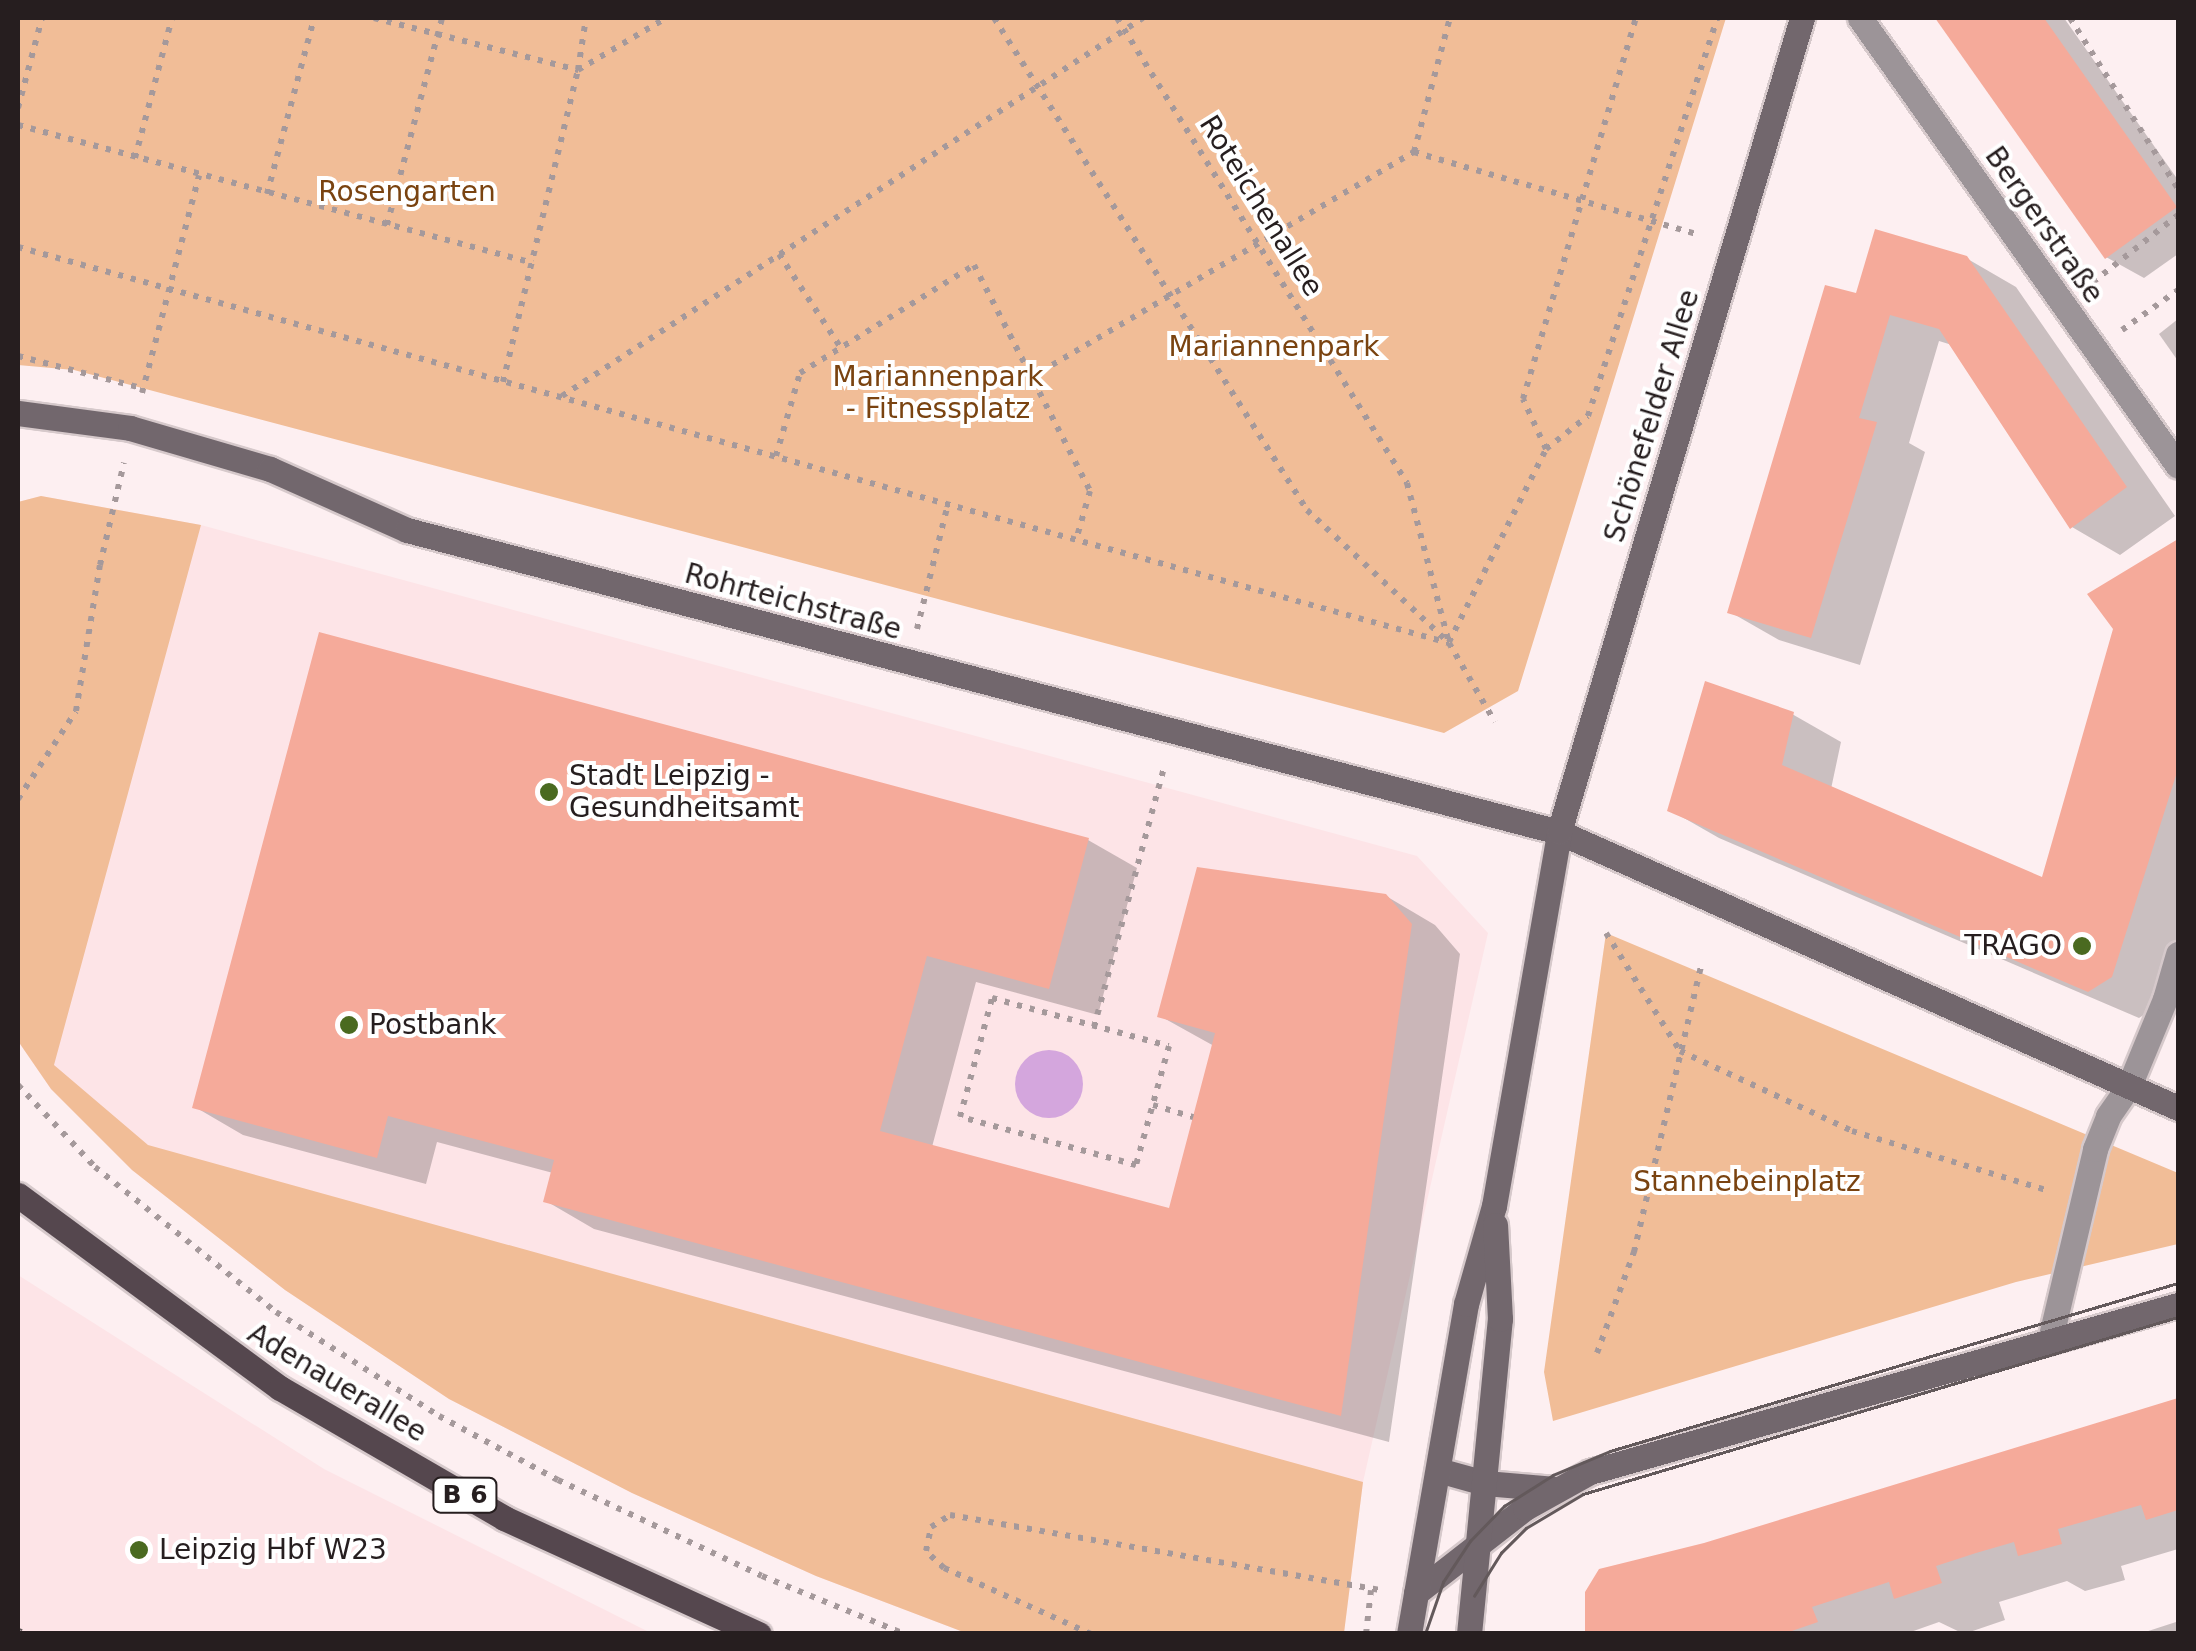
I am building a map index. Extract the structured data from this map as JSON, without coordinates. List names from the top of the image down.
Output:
{
  "streets": {
    "main road": [
      "Schönefelder Allee",
      "Rohrteichstraße",
      "Adenauerallee",
      "B 6"
    ],
    "street": ["Bergerstraße"],
    "path": ["Roteichenallee"]
  },
  "crossings": [
    ["Schönefelder Allee", "Rohrteichstraße"]
  ],
  "parks": [
    "Rosengarten",
    "Mariannenpark",
    "Mariannenpark - Fitnessplatz",
    "Stannebeinplatz"
  ],
  "places": [
    "Stadt Leipzig - Gesundheitsamt",
    "TRAGO",
    "Postbank",
    "Leipzig Hbf W23"
  ]
}
